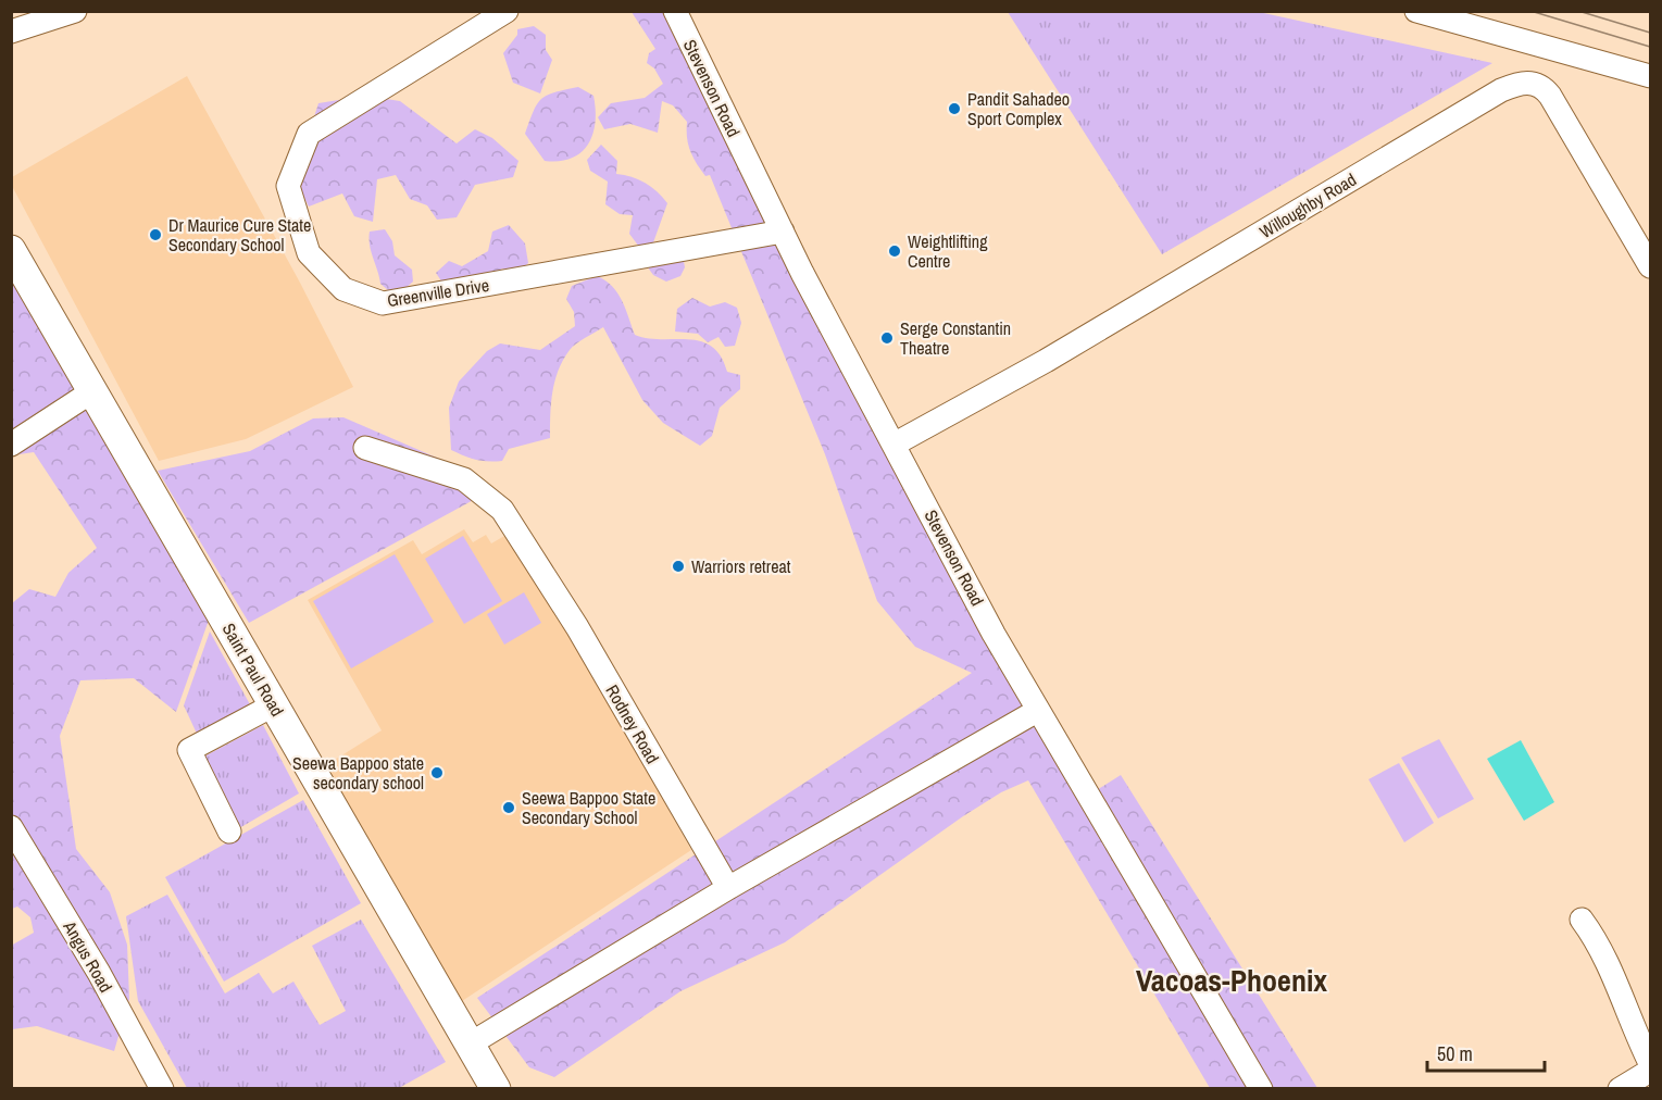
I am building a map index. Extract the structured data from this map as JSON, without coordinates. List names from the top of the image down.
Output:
{
  "streets": {
    "main road": ["Saint Paul Road"],
    "street": [
      "Stevenson Road",
      "Willoughby Road",
      "Greenville Drive",
      "Rodney Road",
      "Angus Road"
    ]
  },
  "crossings": [
    ["Stevenson Road", "Willoughby Road"],
    ["Stevenson Road", "Greenville Drive"]
  ],
  "districts": ["Vacoas-Phoenix"],
  "places": [
    "Pandit Sahadeo Sport Complex",
    "Dr Maurice Cure State Secondary School",
    "Weightlifting Centre",
    "Serge Constantin Theatre",
    "Warriors retreat",
    "Seewa Bappoo state secondary school",
    "Seewa Bappoo State Secondary School"
  ],
  "scale_bar": "50 m"
}
